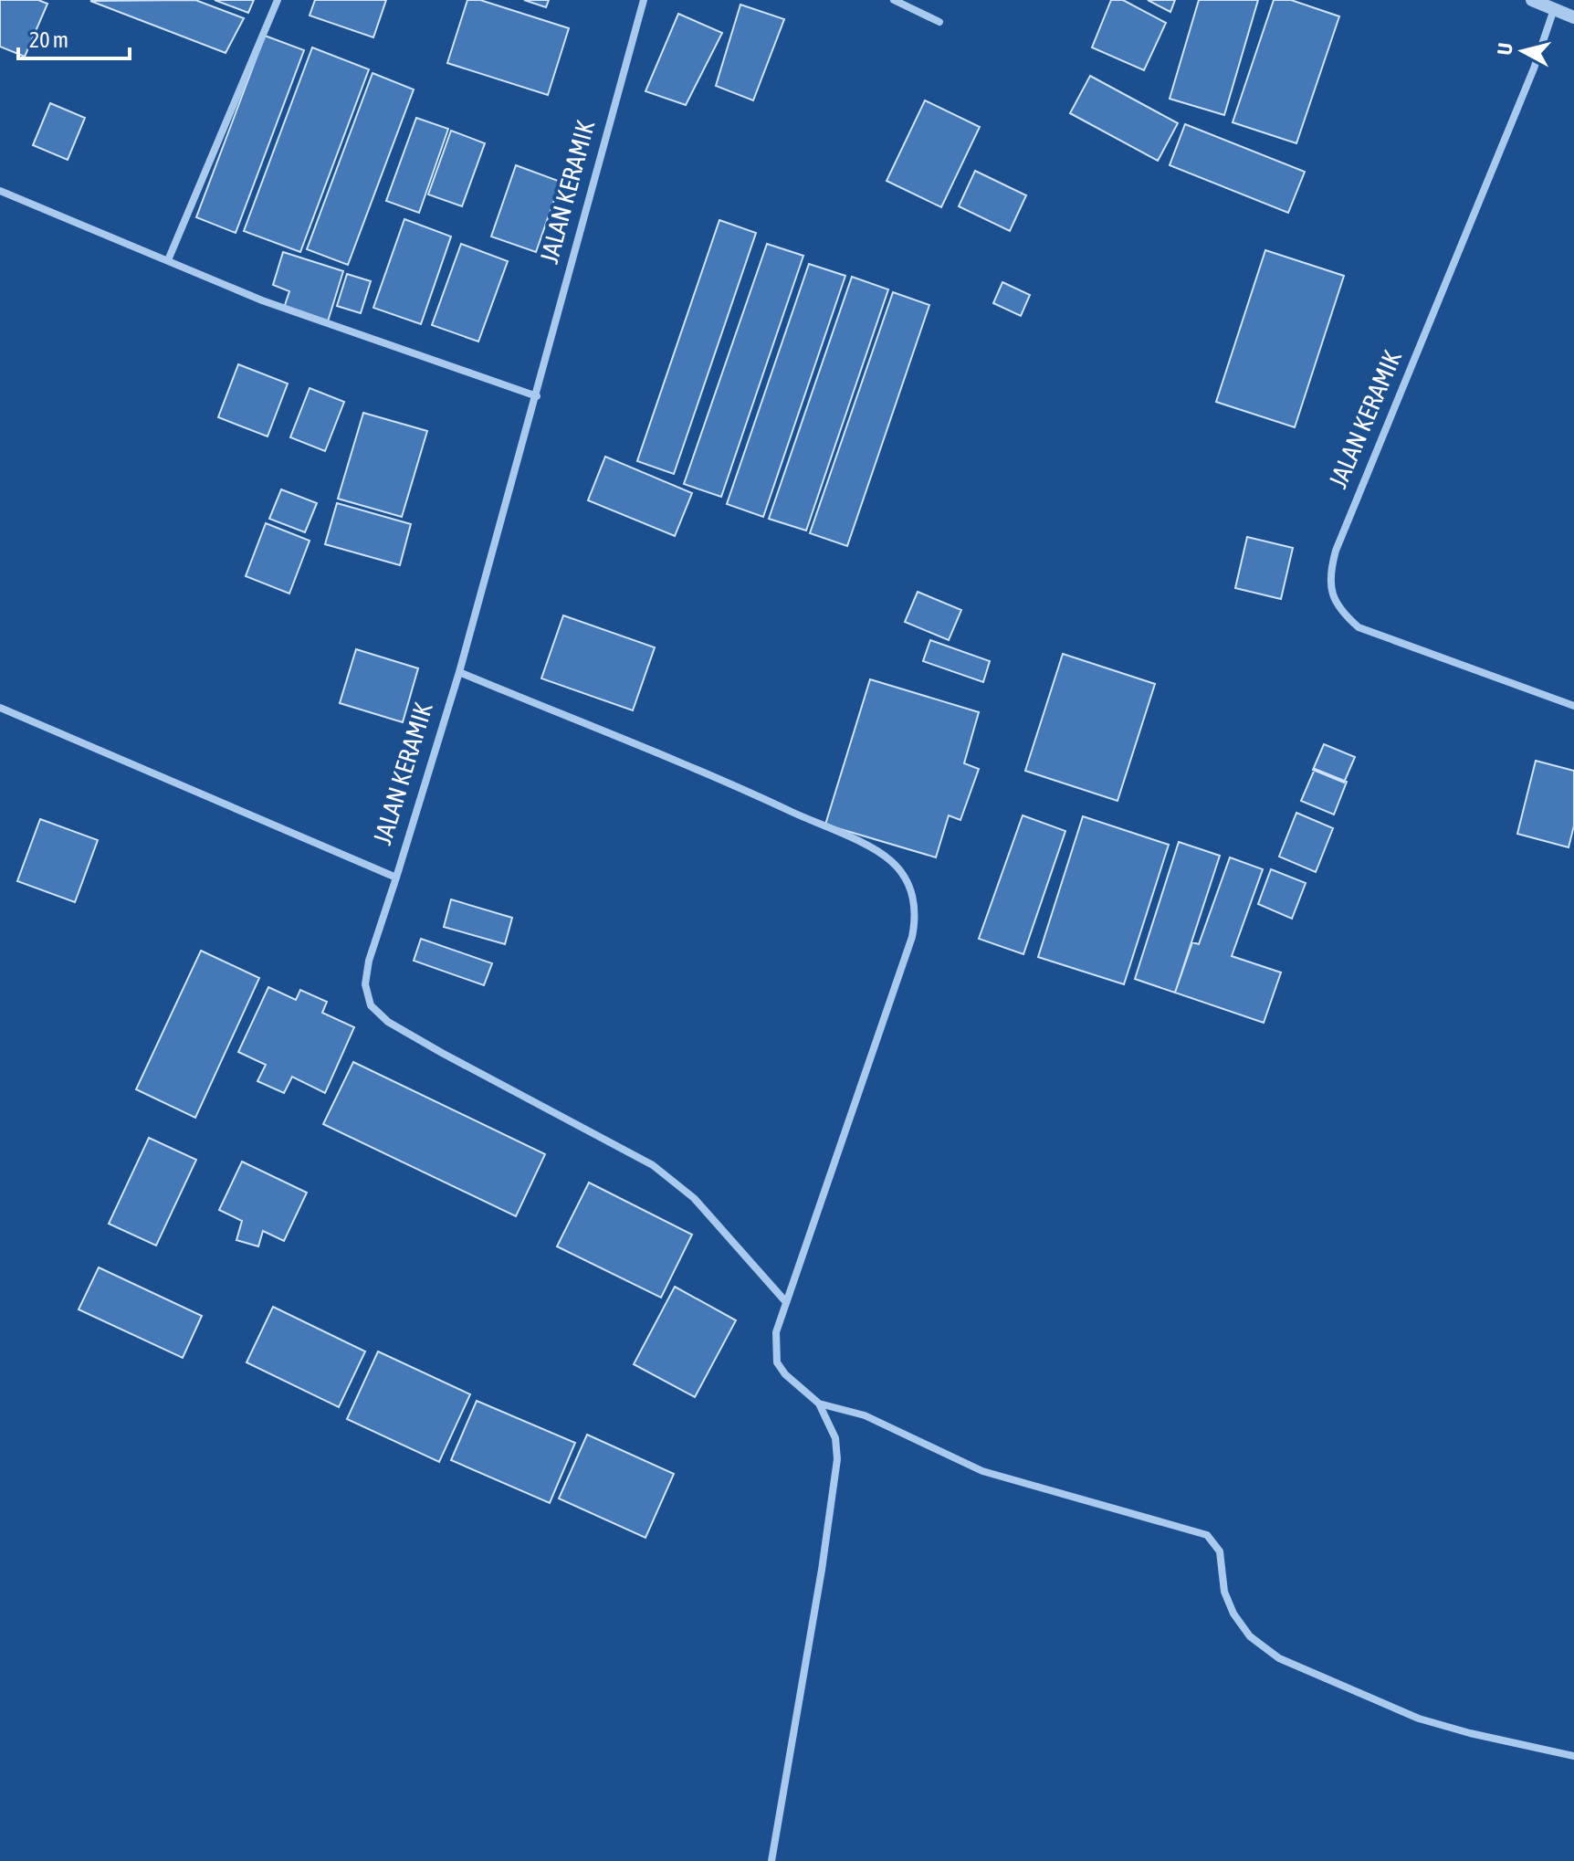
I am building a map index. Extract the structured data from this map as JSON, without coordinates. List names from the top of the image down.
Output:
{
  "streets": {
    "street": ["JALAN KERAMIK"]
  },
  "scale_bar": "20 m",
  "north": "left"
}
